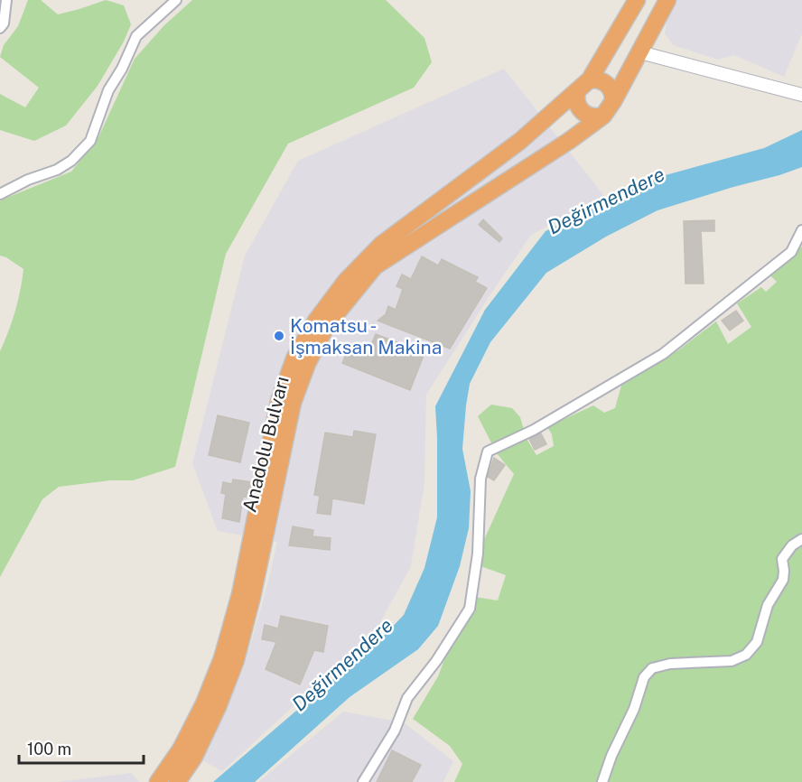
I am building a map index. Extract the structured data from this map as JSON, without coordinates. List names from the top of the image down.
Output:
{
  "streets": {
    "highway": ["Anadolu Bulvarı"]
  },
  "water": ["Değirmendere"],
  "places": ["Komatsu - İşmaksan Makina"],
  "scale_bar": "100 m"
}
